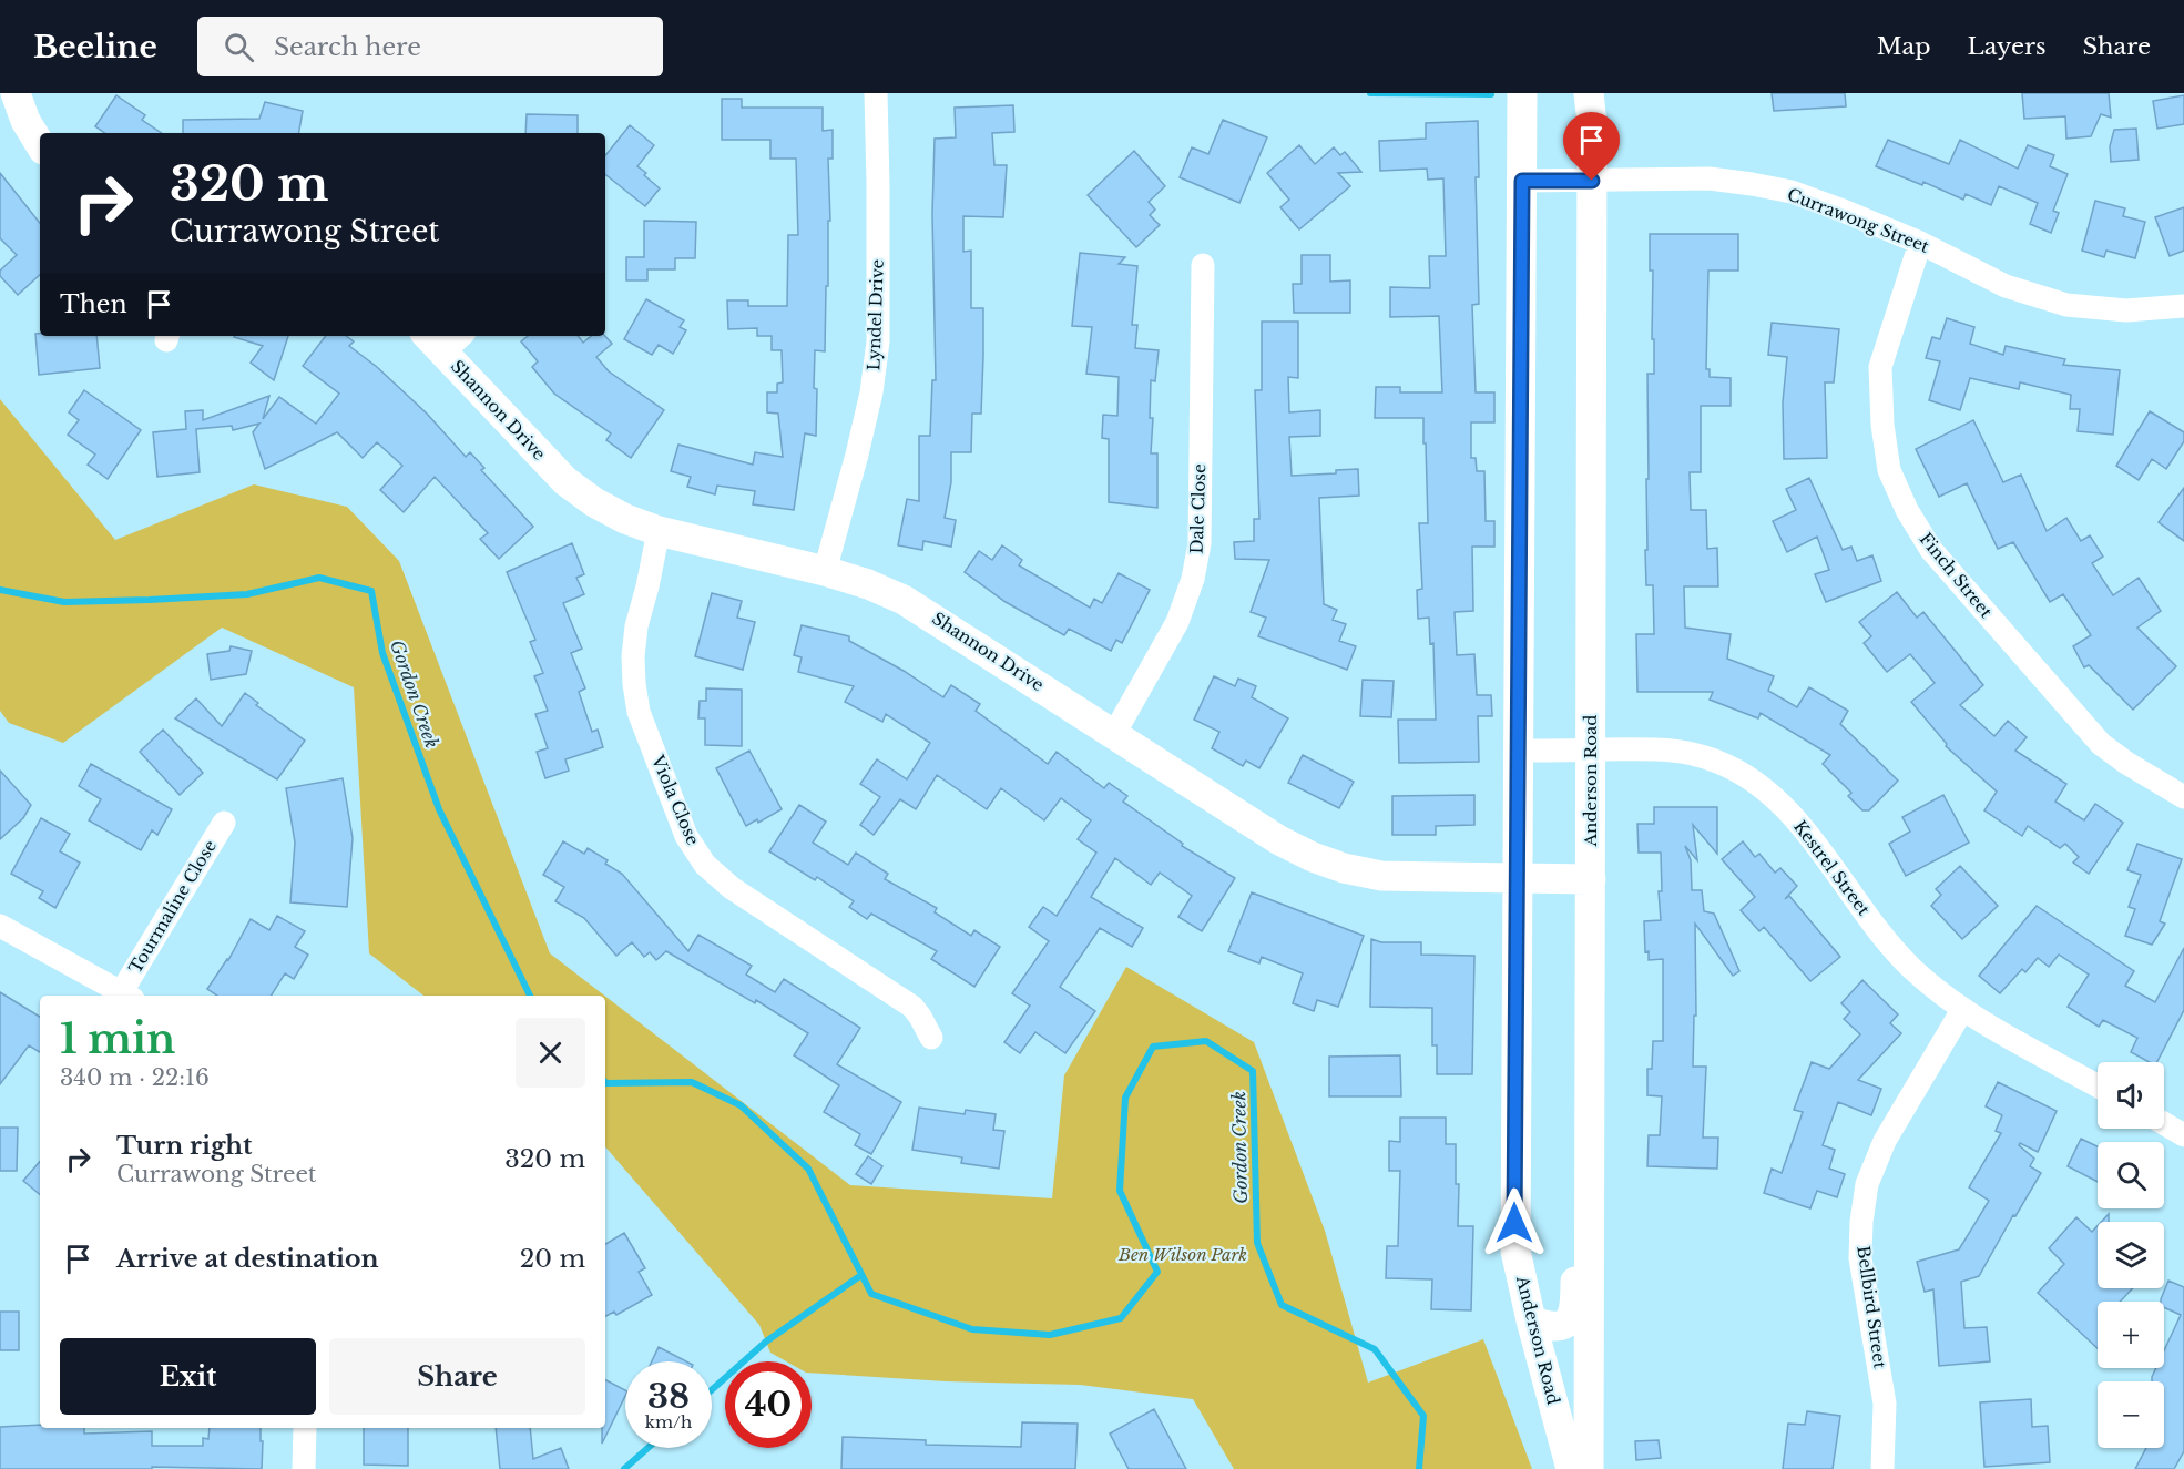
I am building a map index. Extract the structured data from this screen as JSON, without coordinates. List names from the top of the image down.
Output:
{
  "streets": {
    "street": [
      "Currawong Street",
      "Lyndel Drive",
      "Shannon Drive",
      "Dale Close",
      "Finch Street",
      "Anderson Road",
      "Viola Close",
      "Kestrel Street",
      "Tourmaline Close",
      "Bellbird Street"
    ]
  },
  "crossings": [
    ["Currawong Street", "Finch Street"],
    ["Currawong Street", "Anderson Road"],
    ["Lyndel Drive", "Shannon Drive"],
    ["Shannon Drive", "Dale Close"],
    ["Shannon Drive", "Anderson Road"],
    ["Shannon Drive", "Viola Close"],
    ["Anderson Road", "Kestrel Street"],
    ["Kestrel Street", "Bellbird Street"]
  ],
  "water": ["Gordon Creek"],
  "parks": ["Ben Wilson Park"],
  "page": {
    "header": "Beeline",
    "search": "Search here",
    "nav": ["Map", "Layers", "Share"],
    "turn": ["320 m", "Currawong Street"],
    "then": "Then",
    "heading": ["1 min", "340 m · 22:16"],
    "map_buttons": ["+", "−"],
    "list": [
      {
        "name": "Turn right",
        "note": "Currawong Street",
        "value": "320 m"
      },
      {
        "name": "Arrive at destination",
        "value": "20 m"
      }
    ],
    "buttons": ["Exit", "Share"],
    "speed": "38 km/h",
    "limit": "40"
  }
}
